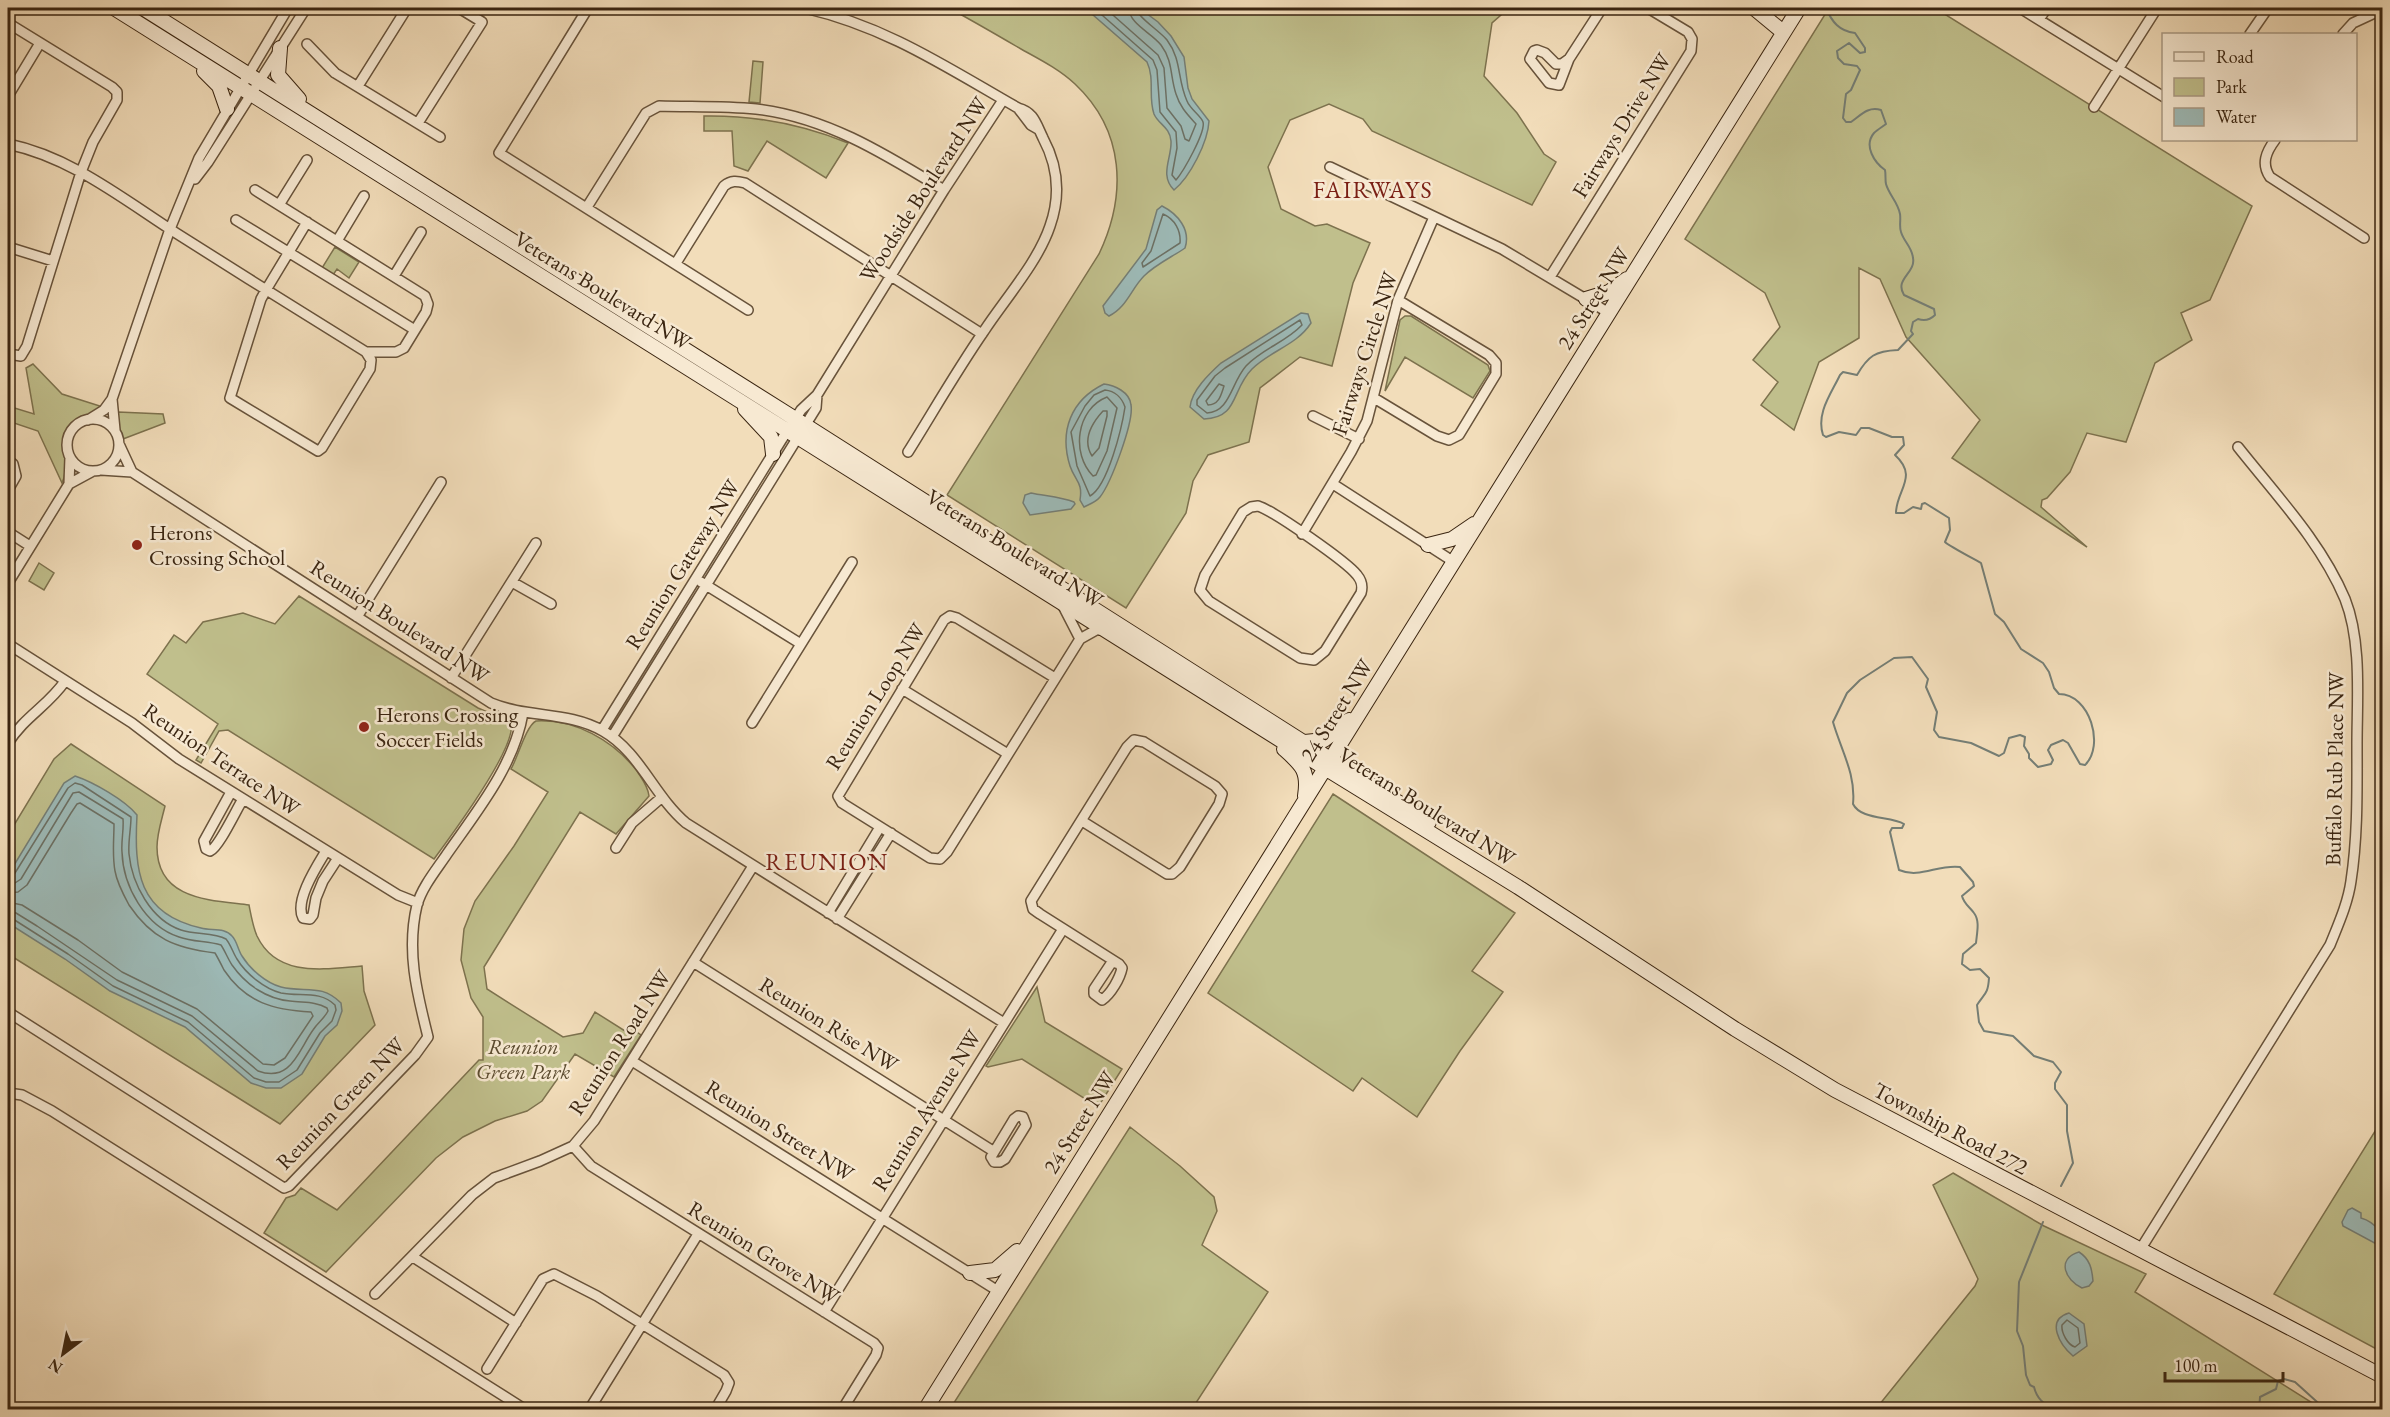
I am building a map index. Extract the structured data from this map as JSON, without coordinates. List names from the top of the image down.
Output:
{
  "streets": {
    "main road": ["Veterans Boulevard NW", "24 Street NW", "Township Road 272"],
    "street": [
      "Fairways Drive NW",
      "Woodside Boulevard NW",
      "Fairways Circle NW",
      "Reunion Gateway NW",
      "Reunion Boulevard NW",
      "Reunion Loop NW",
      "Reunion Terrace NW",
      "Buffalo Rub Place NW",
      "Reunion Rise NW",
      "Reunion Road NW",
      "Reunion Green NW",
      "Reunion Avenue NW",
      "Reunion Street NW",
      "Reunion Grove NW"
    ]
  },
  "crossings": [
    ["Woodside Boulevard NW", "Veterans Boulevard NW"],
    ["Woodside Boulevard NW", "Reunion Gateway NW"],
    ["Veterans Boulevard NW", "24 Street NW"],
    ["Veterans Boulevard NW", "Reunion Gateway NW"],
    ["Veterans Boulevard NW", "Township Road 272"],
    ["24 Street NW", "Reunion Street NW"],
    ["Reunion Gateway NW", "Reunion Boulevard NW"],
    ["Reunion Boulevard NW", "Reunion Road NW"],
    ["Reunion Boulevard NW", "Reunion Green NW"],
    ["Reunion Boulevard NW", "Reunion Avenue NW"],
    ["Reunion Terrace NW", "Reunion Green NW"],
    ["Buffalo Rub Place NW", "Township Road 272"],
    ["Reunion Rise NW", "Reunion Road NW"],
    ["Reunion Rise NW", "Reunion Avenue NW"],
    ["Reunion Road NW", "Reunion Street NW"],
    ["Reunion Road NW", "Reunion Grove NW"],
    ["Reunion Avenue NW", "Reunion Street NW"],
    ["Reunion Avenue NW", "Reunion Grove NW"]
  ],
  "districts": ["FAIRWAYS", "REUNION"],
  "parks": ["Reunion Green Park"],
  "places": ["Herons Crossing School", "Herons Crossing Soccer Fields"],
  "legend": ["Road", "Park", "Water"],
  "scale_bar": "100 m",
  "north": "bottom left"
}
